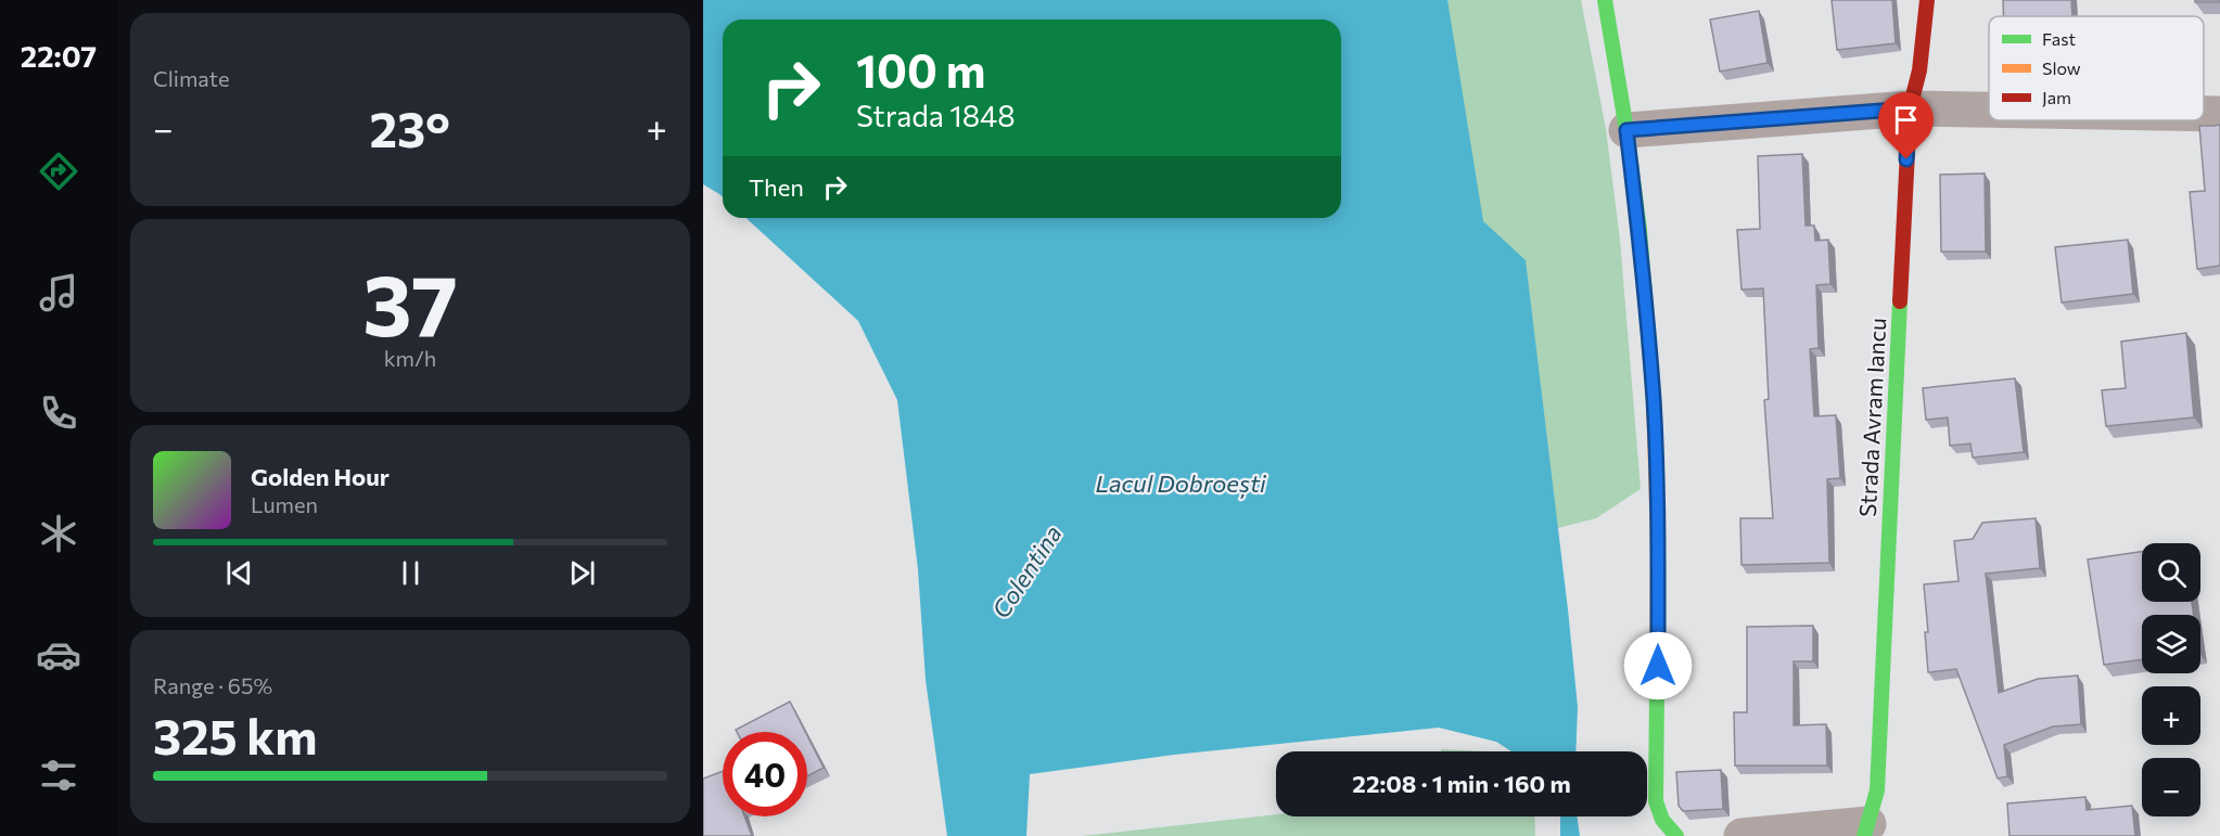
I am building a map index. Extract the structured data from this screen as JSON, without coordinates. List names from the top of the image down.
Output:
{
  "streets": {
    "street": ["Strada Avram Iancu"]
  },
  "water": ["Lacul Dobroești", "Colentina"],
  "legend": ["Fast", "Slow", "Jam"],
  "page": {
    "tabs": "22:07",
    "tile": [
      "Climate",
      ["37", "km/h"],
      ["Range · 65%", "325 km"]
    ],
    "turn": ["100 m", "Strada 1848"],
    "heat": ["−", "23°", "+"],
    "then": "Then",
    "song": ["Golden Hour", "Lumen"],
    "map_buttons": ["+", "−"],
    "limit": "40",
    "trip": "22:08 · 1 min · 160 m"
  }
}
